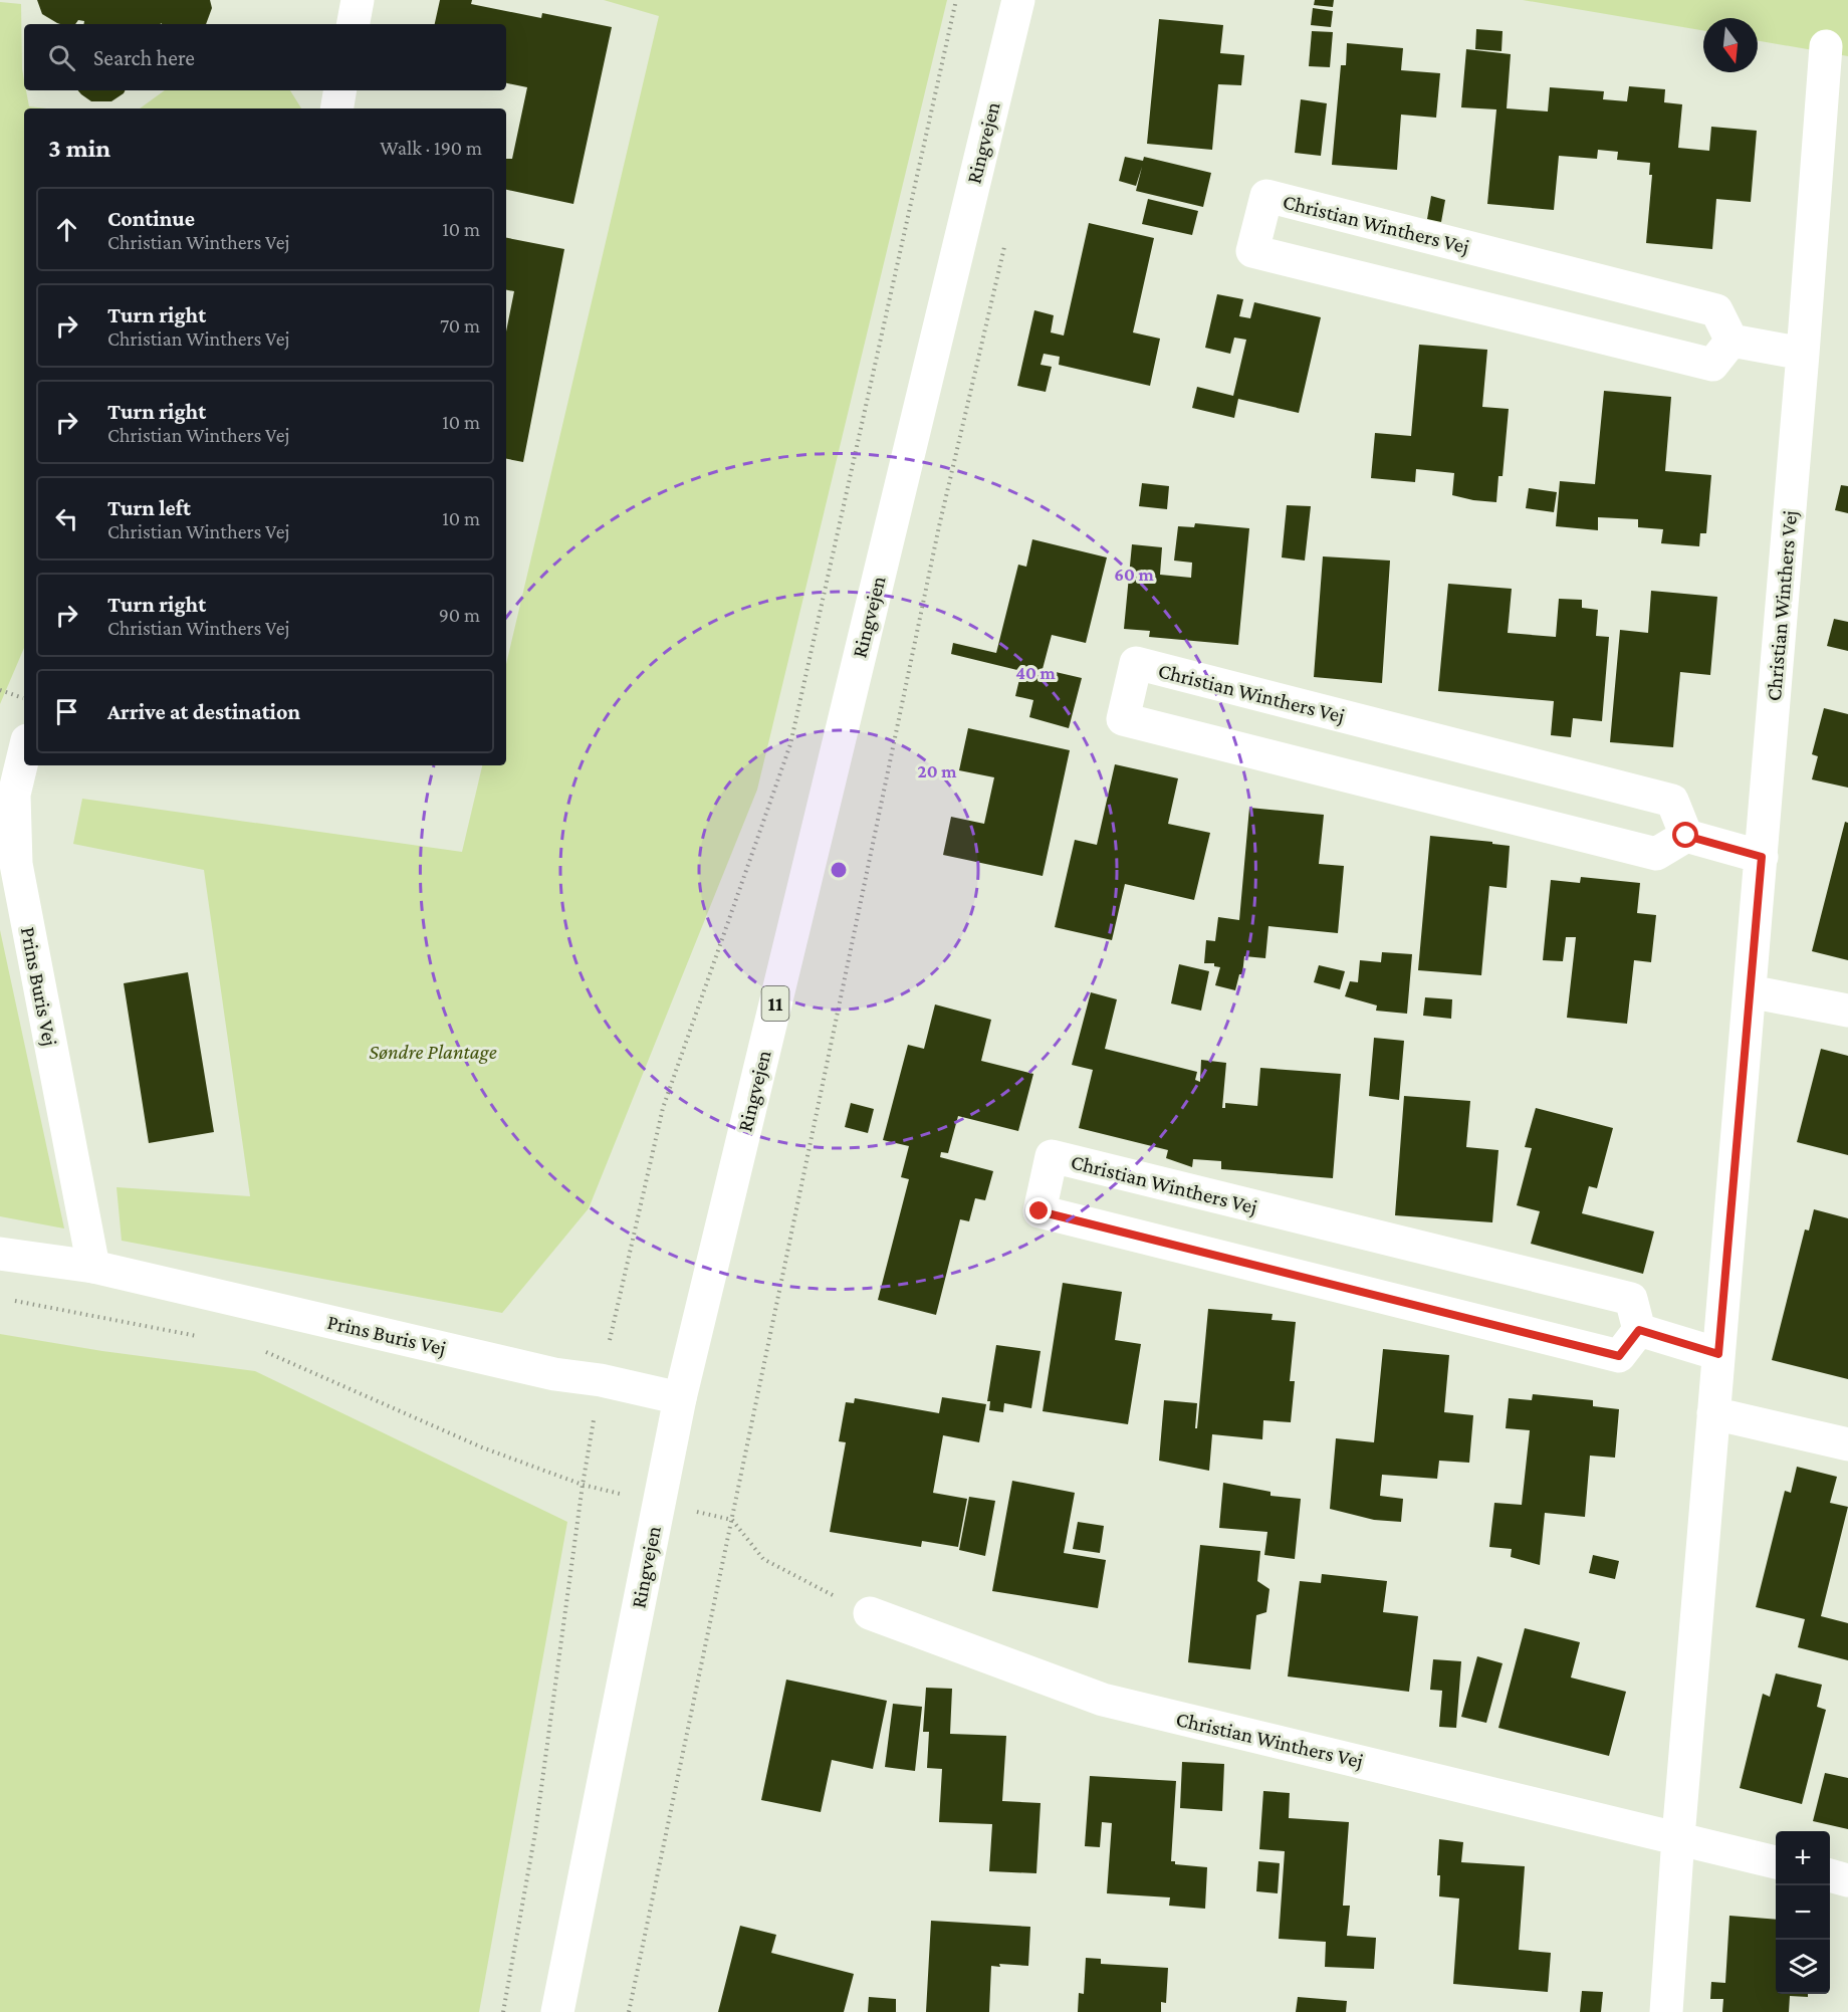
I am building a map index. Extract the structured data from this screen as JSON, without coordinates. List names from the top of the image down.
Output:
{
  "streets": {
    "street": [
      "Ringvejen",
      "Christian Winthers Vej",
      "Prins Buris Vej",
      "11"
    ]
  },
  "crossings": [
    ["Ringvejen", "Prins Buris Vej"]
  ],
  "parks": ["Søndre Plantage"],
  "north": "bottom",
  "page": {
    "search": "Search here",
    "heading": ["3 min", "Walk · 190 m"],
    "list": [
      ["Continue", "Christian Winthers Vej", "10 m"],
      ["Turn right", "Christian Winthers Vej", "70 m"],
      ["Turn right", "Christian Winthers Vej", "10 m"],
      ["Turn left", "Christian Winthers Vej", "10 m"],
      ["Turn right", "Christian Winthers Vej", "90 m"],
      "Arrive at destination"
    ],
    "map_buttons": ["+", "−"]
  },
  "rings": ["60 m", "40 m", "20 m"]
}
